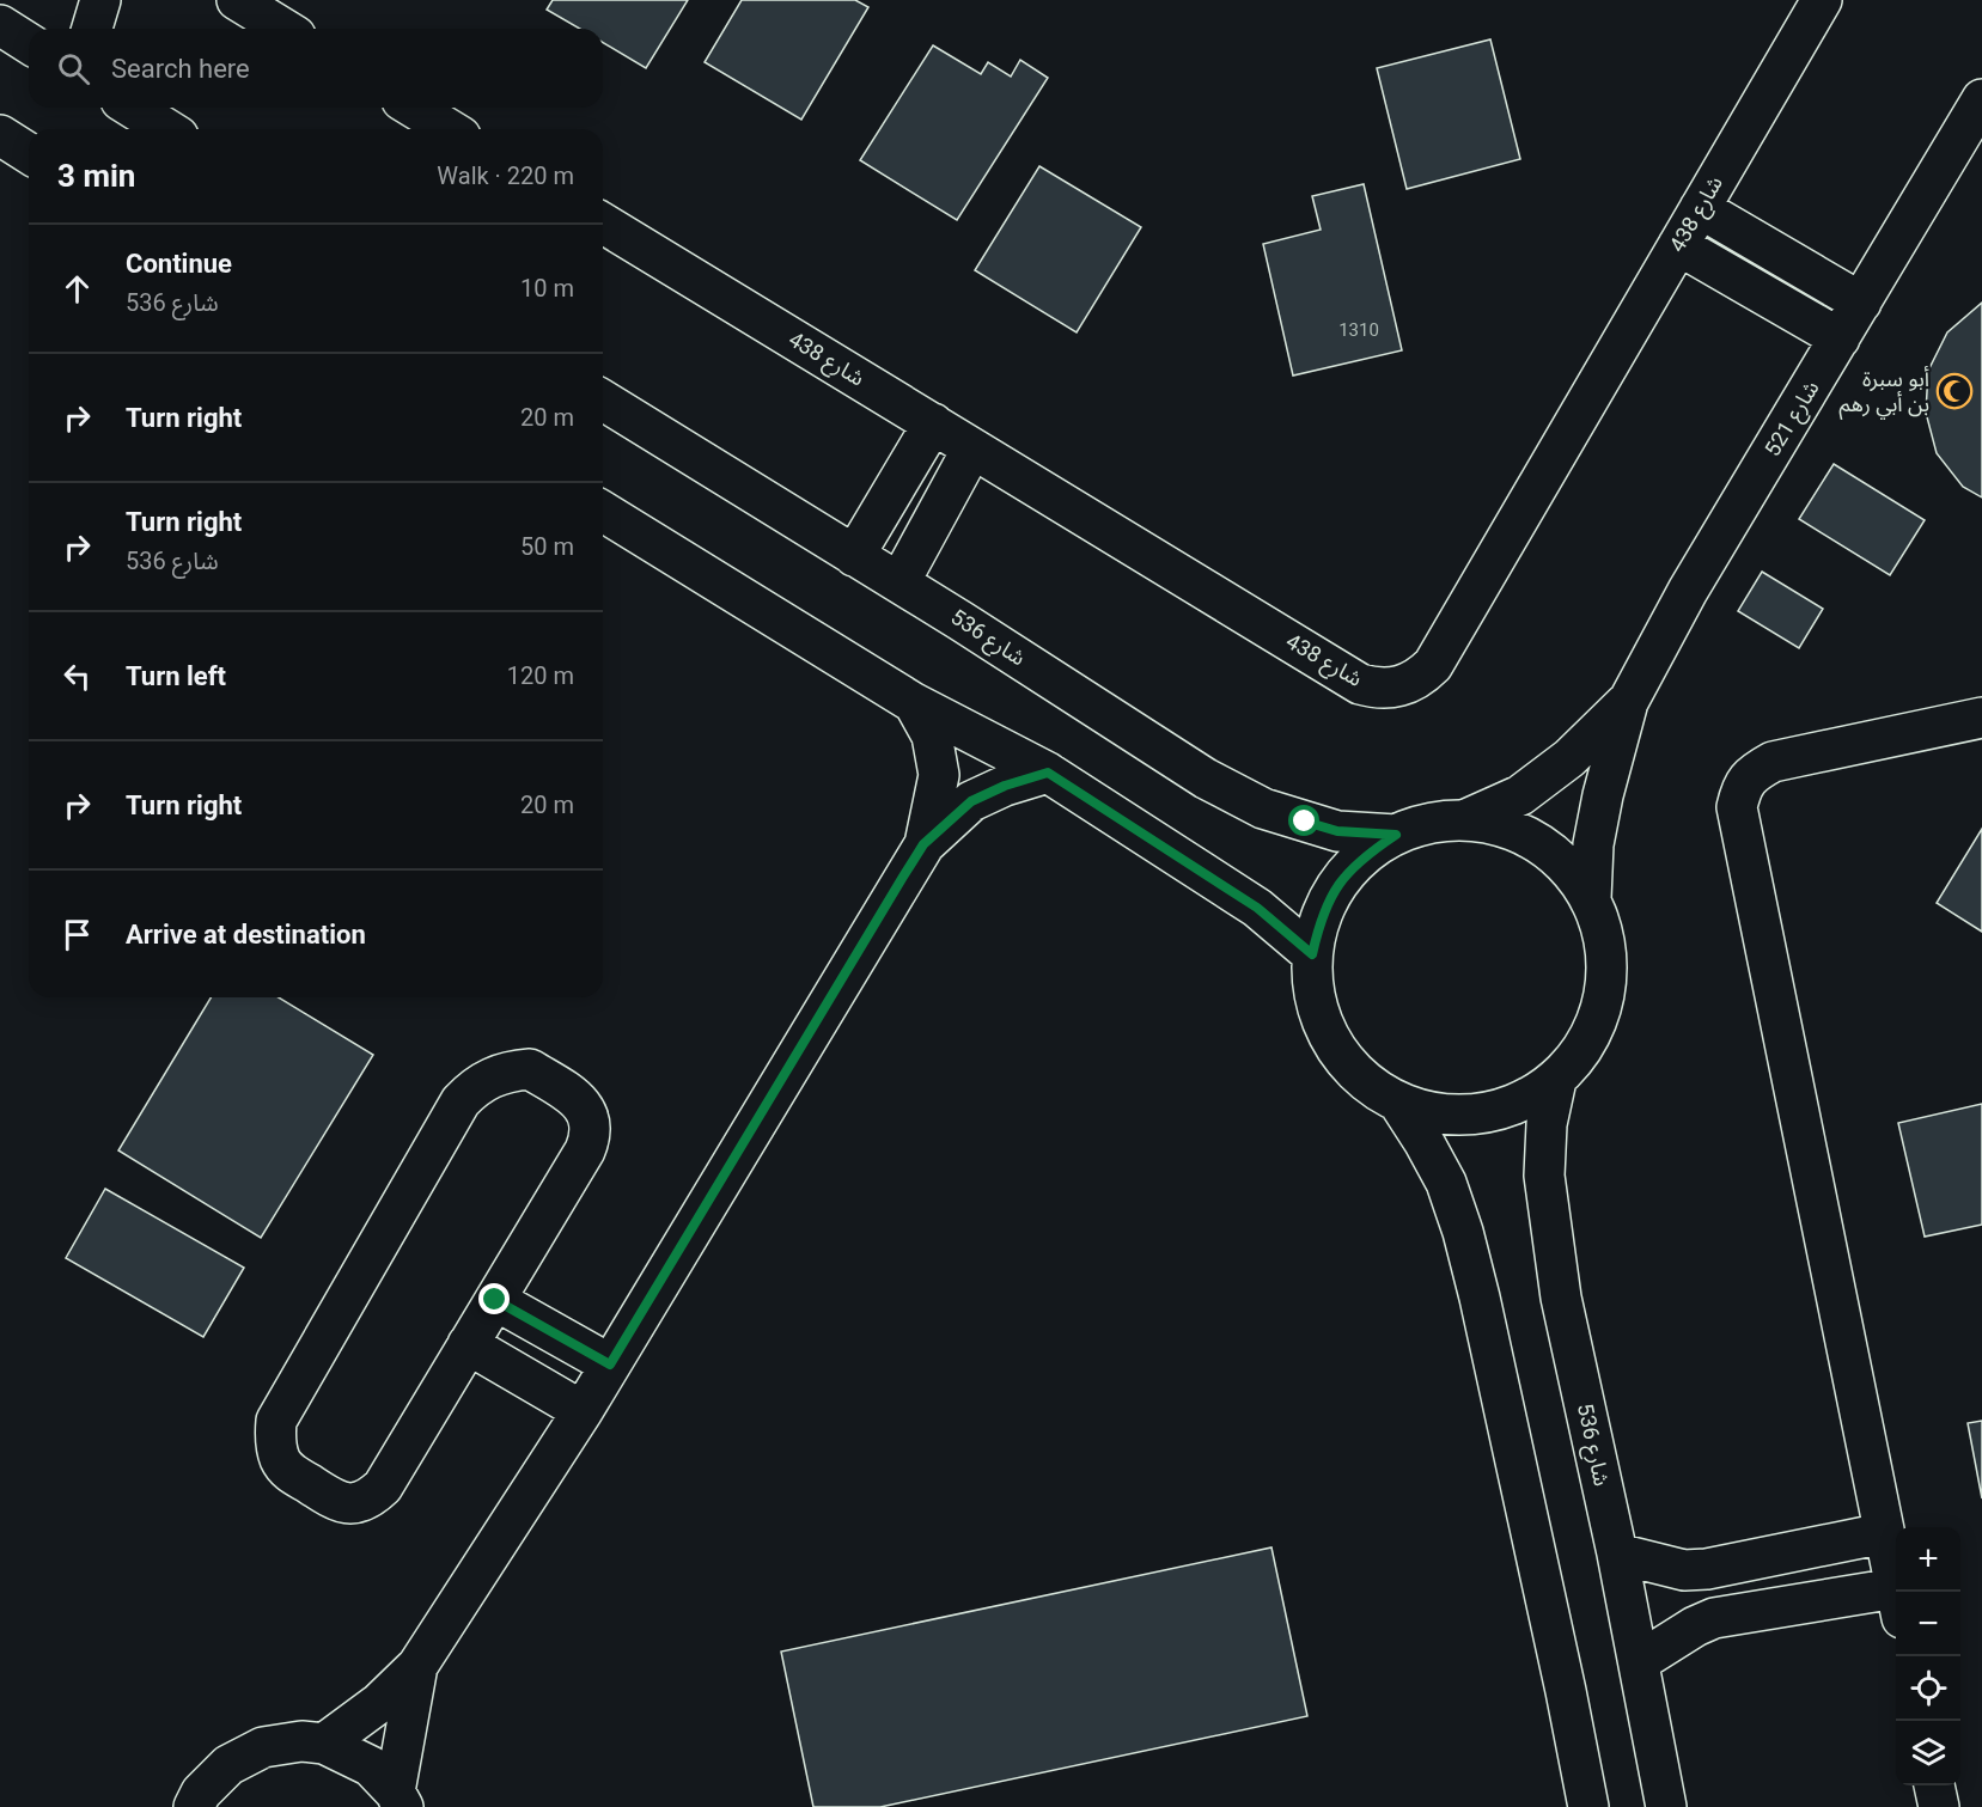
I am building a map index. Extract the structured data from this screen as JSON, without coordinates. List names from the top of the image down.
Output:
{
  "streets": {
    "street": ["شارع 438", "شارع 521", "شارع 536"]
  },
  "places": {
    "mosque": ["أبو سبرة بن أبي رهم"]
  },
  "house_numbers": ["1310"],
  "page": {
    "search": "Search here",
    "heading": ["3 min", "Walk · 220 m"],
    "list": [
      ["Continue", "شارع 536", "10 m"],
      ["Turn right", "20 m"],
      ["Turn right", "شارع 536", "50 m"],
      ["Turn left", "120 m"],
      ["Turn right", "20 m"],
      "Arrive at destination"
    ],
    "map_buttons": ["+", "−"]
  }
}
